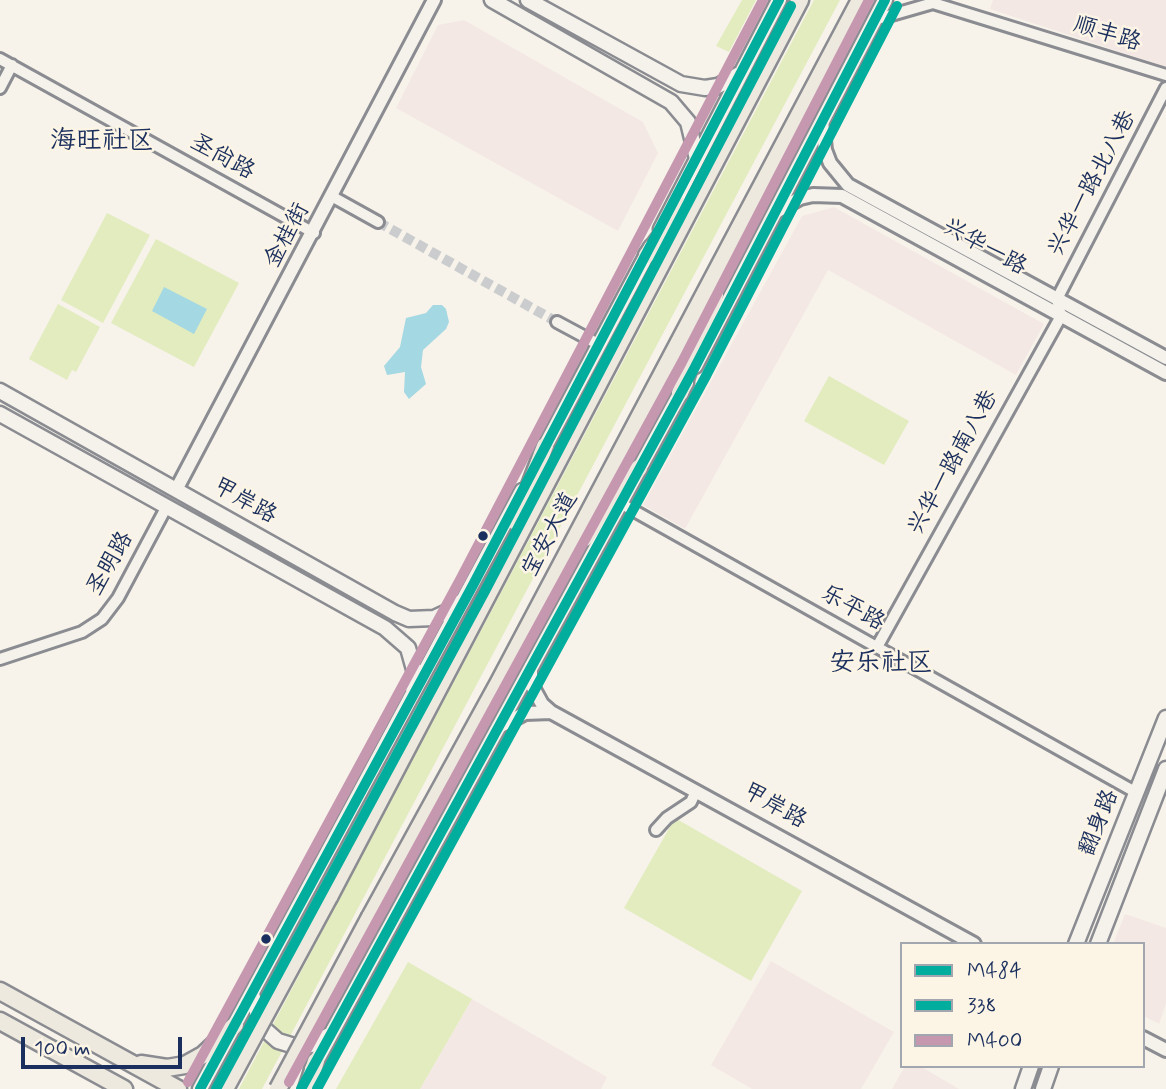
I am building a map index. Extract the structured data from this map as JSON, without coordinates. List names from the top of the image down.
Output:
{
  "streets": {
    "main road": ["甲岸路", "宝安大道", "翻身路"],
    "street": [
      "顺丰路",
      "圣尚路",
      "兴华一路北八巷",
      "金桂街",
      "兴华一路",
      "兴华一路南八巷",
      "圣明路",
      "乐平路"
    ]
  },
  "crossings": [
    ["圣尚路", "金桂街"],
    ["兴华一路北八巷", "兴华一路"],
    ["金桂街", "甲岸路"],
    ["兴华一路", "兴华一路南八巷"],
    ["兴华一路南八巷", "乐平路"],
    ["甲岸路", "圣明路"],
    ["乐平路", "翻身路"]
  ],
  "districts": ["海旺社区", "安乐社区"],
  "lines": ["transit line M484", "transit line M400", "transit line 338"],
  "legend": ["M484", "338", "M400"],
  "scale_bar": "100 m"
}
